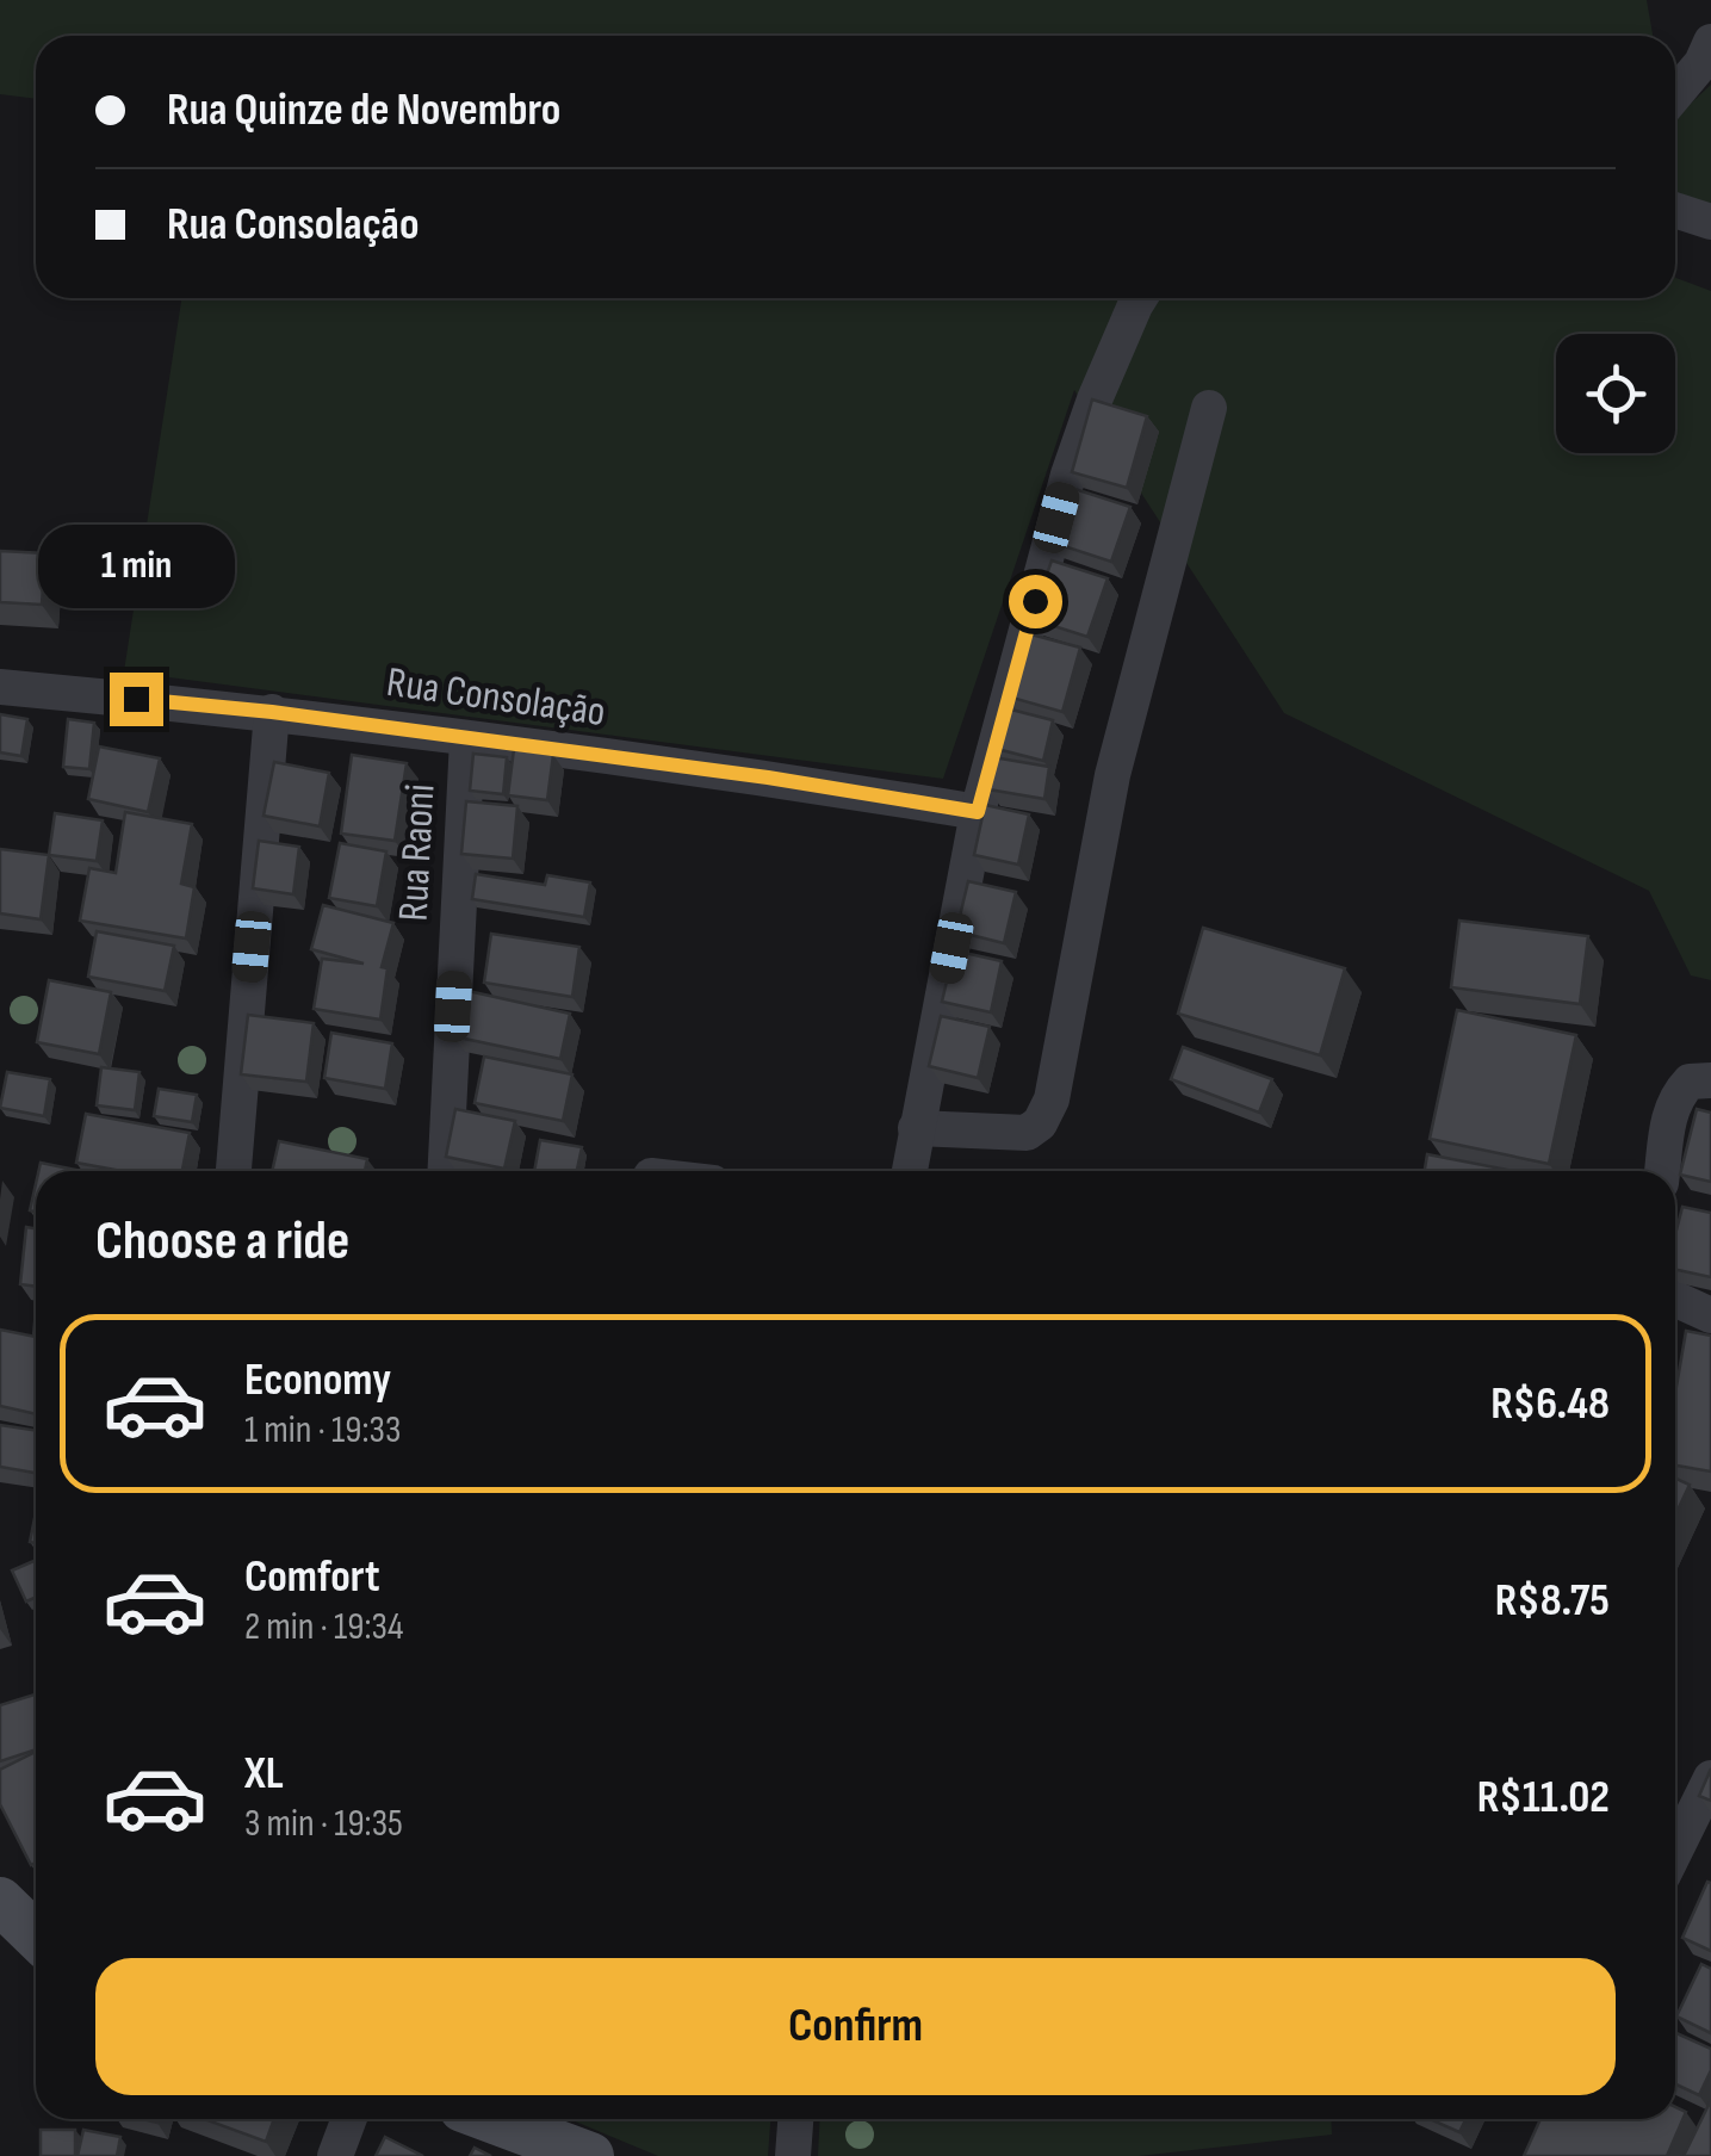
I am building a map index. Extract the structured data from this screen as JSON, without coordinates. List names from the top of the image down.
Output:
{
  "streets": {
    "street": ["Rua Consolação", "Rua Raoni"]
  },
  "crossings": [
    ["Rua Consolação", "Rua Raoni"]
  ],
  "page": {
    "banner": ["Rua Quinze de Novembro", "Rua Consolação"],
    "bubble": "1 min",
    "heading": "Choose a ride",
    "list": [
      {
        "name": "Economy",
        "note": "1 min · 19:33",
        "value": "R$6.48"
      },
      {
        "name": "Comfort",
        "note": "2 min · 19:34",
        "value": "R$8.75"
      },
      {
        "name": "XL",
        "note": "3 min · 19:35",
        "value": "R$11.02"
      }
    ],
    "buttons": "Confirm"
  }
}
